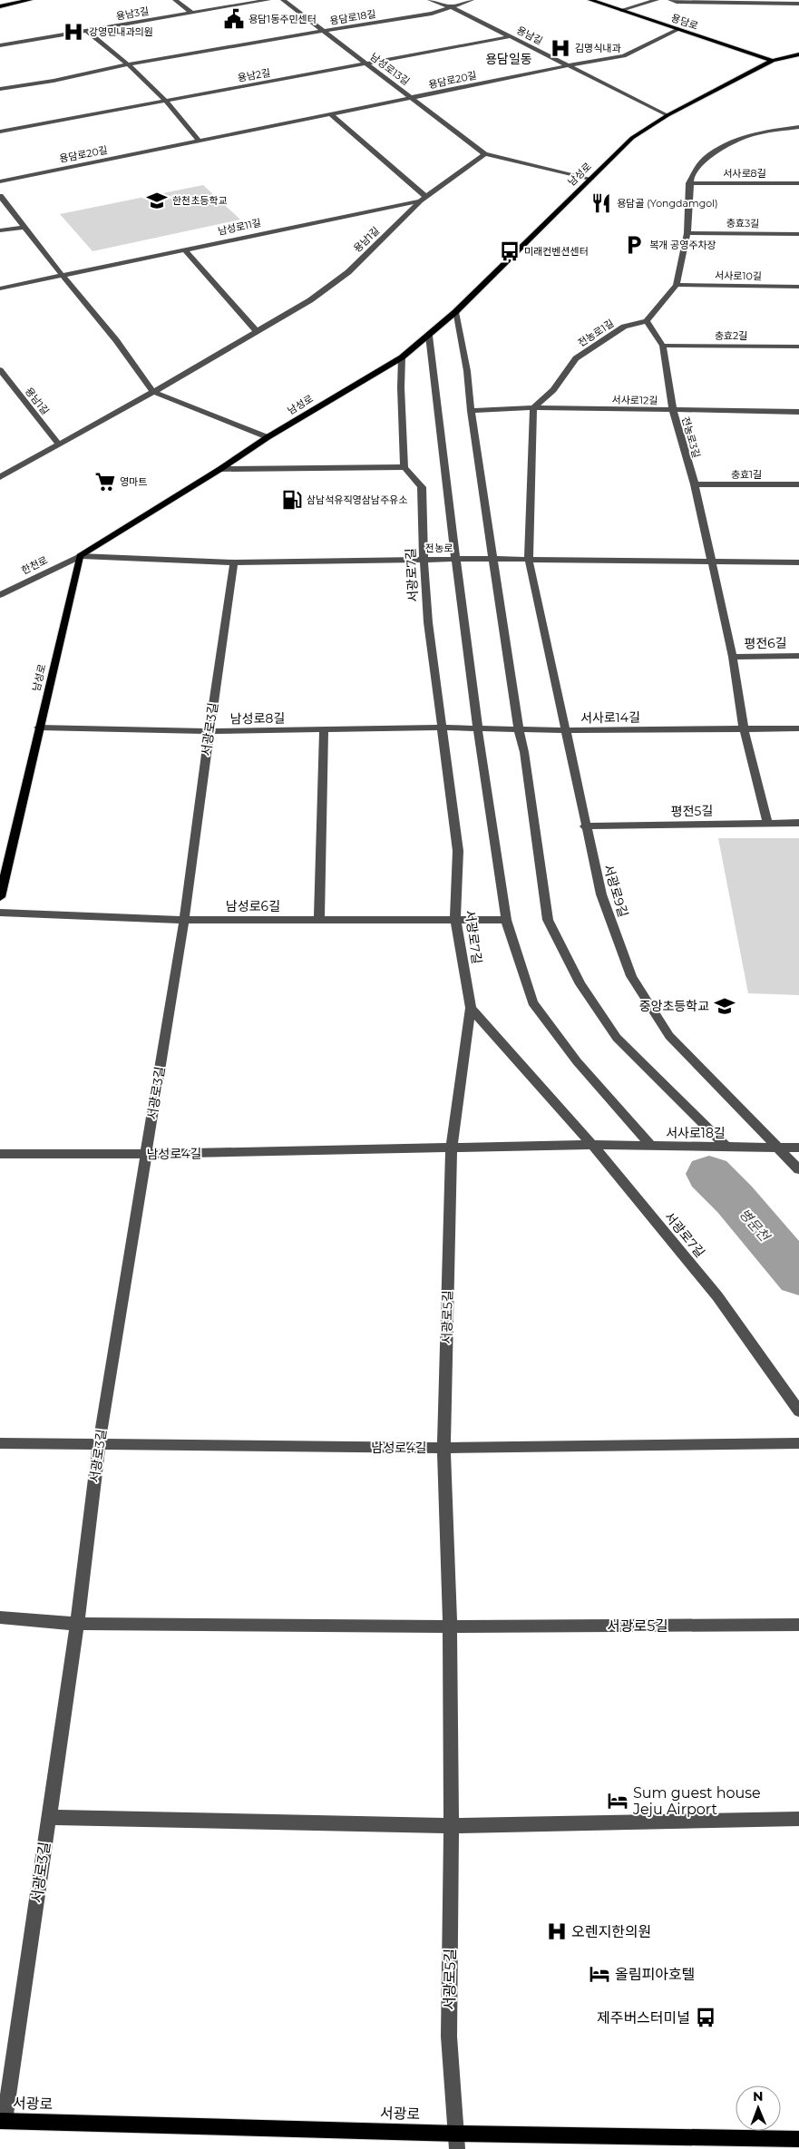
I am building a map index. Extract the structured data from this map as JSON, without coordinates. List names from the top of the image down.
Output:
{
  "streets": {
    "main road": ["용담로", "남성로", "서광로"],
    "street": [
      "용남3길",
      "용담로18길",
      "용남길",
      "남성로13길",
      "용남2길",
      "용담로20길",
      "서사로8길",
      "충효3길",
      "남성로11길",
      "용남1길",
      "서사로10길",
      "전농로1길",
      "충효2길",
      "서사로12길",
      "전농로3길",
      "충효1길",
      "전농로",
      "한천로",
      "서광로7길",
      "평전6길",
      "서사로14길",
      "남성로8길",
      "서광로3길",
      "평전5길",
      "서광로9길",
      "남성로6길",
      "서사로18길",
      "남성로4길",
      "서광로5길"
    ]
  },
  "crossings": [
    ["용담로18길", "용남길"],
    ["용담로18길", "남성로13길"],
    ["용담로", "용담로20길"],
    ["용담로", "남성로"],
    ["용남길", "용남2길"],
    ["용남길", "용담로20길"],
    ["용남길", "남성로"],
    ["남성로13길", "용남2길"],
    ["남성로13길", "용담로20길"],
    ["남성로13길", "용남1길"],
    ["남성로", "전농로"],
    ["남성로", "한천로"],
    ["남성로", "남성로8길"],
    ["남성로11길", "용남1길"],
    ["전농로1길", "서사로12길"],
    ["전농로1길", "전농로3길"],
    ["충효2길", "전농로3길"],
    ["서사로12길", "전농로3길"],
    ["전농로3길", "충효1길"],
    ["전농로3길", "전농로"],
    ["전농로", "한천로"],
    ["전농로", "서광로7길"],
    ["전농로", "서광로3길"],
    ["전농로", "서광로9길"],
    ["서광로7길", "남성로8길"],
    ["서광로7길", "남성로6길"],
    ["서광로7길", "서사로18길"],
    ["서광로7길", "남성로4길"],
    ["서광로7길", "서광로5길"],
    ["서사로14길", "남성로8길"],
    ["서사로14길", "서광로9길"],
    ["남성로8길", "서광로3길"],
    ["서광로3길", "남성로6길"],
    ["서광로3길", "남성로4길"],
    ["서광로3길", "서광로"],
    ["평전5길", "서광로9길"],
    ["서광로9길", "서사로18길"],
    ["서사로18길", "남성로4길"],
    ["남성로4길", "서광로5길"],
    ["서광로5길", "서광로"]
  ],
  "districts": ["용담일동"],
  "water": ["병문천"],
  "places": {
    "public building": ["용담1동주민센터"],
    "hospital": ["강영민내과의원", "김명식내과", "오렌지한의원"],
    "school or university": ["한천초등학교", "중앙초등학교"],
    "restaurant": ["용담골 (Yongdamgol)"],
    "parking": ["복개 공영주차장"],
    "bus stop": ["미래컨벤션센터", "제주버스터미널"],
    "supermarket": ["영마트"],
    "fuel station": ["삼남석유직영삼남주유소"],
    "hotel": ["Sum guest house Jeju Airport", "올림피아호텔"]
  },
  "north": "top"
}
